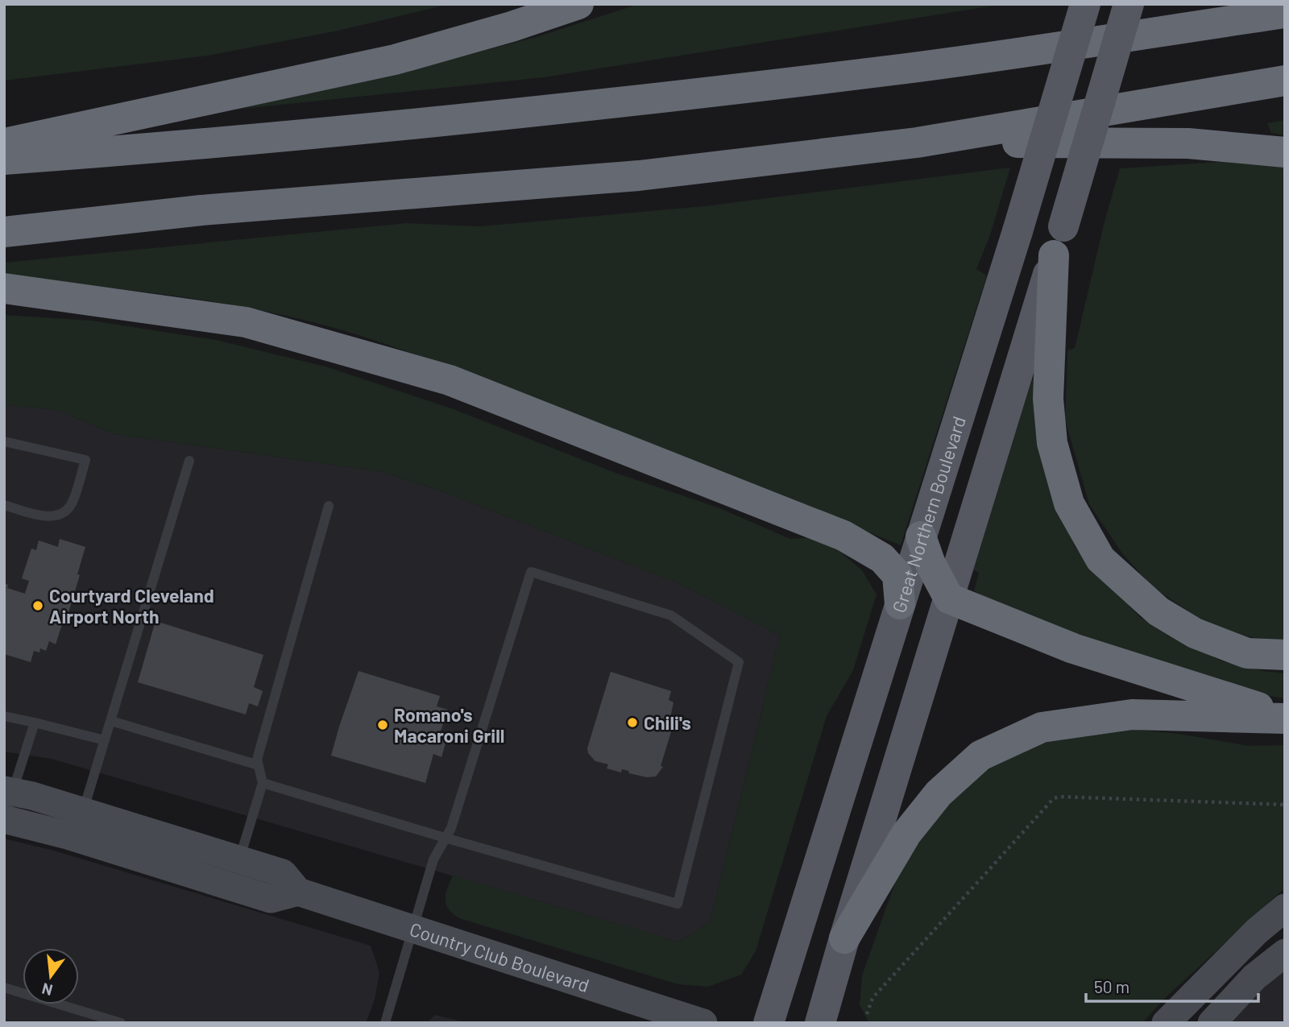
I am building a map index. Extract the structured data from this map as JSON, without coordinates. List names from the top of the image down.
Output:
{
  "streets": {
    "main road": ["Great Northern Boulevard"],
    "street": ["Country Club Boulevard"]
  },
  "places": ["Courtyard Cleveland Airport North", "Chili's", "Romano's Macaroni Grill"],
  "scale_bar": "50 m",
  "north": "bottom"
}
